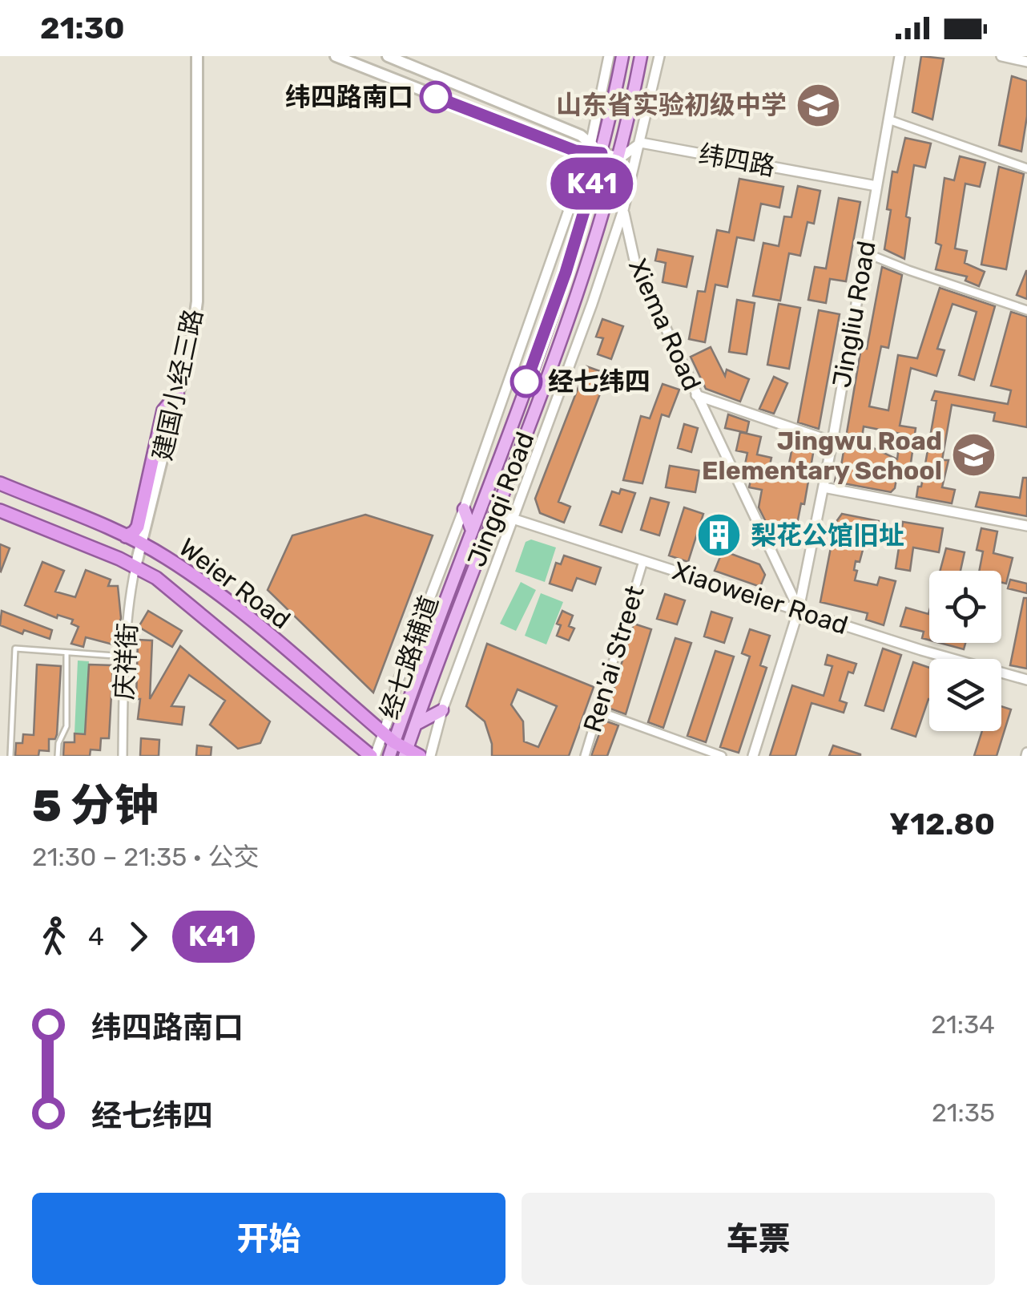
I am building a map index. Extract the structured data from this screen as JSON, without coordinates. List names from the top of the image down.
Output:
{
  "streets": {
    "highway": ["Weier Road"],
    "main road": ["建国小经三路", "Jingqi Road"],
    "street": [
      "纬四路",
      "Jingliu Road",
      "Xiema Road",
      "Xiaoweier Road",
      "经七路辅道",
      "Ren'ai Street",
      "庆祥街"
    ]
  },
  "crossings": [
    ["纬四路", "Jingliu Road"],
    ["纬四路", "经七路辅道"],
    ["Jingliu Road", "Xiema Road"],
    ["Jingliu Road", "Xiaoweier Road"],
    ["Xiema Road", "Xiaoweier Road"],
    ["Xiema Road", "经七路辅道"],
    ["建国小经三路", "Weier Road"],
    ["建国小经三路", "庆祥街"],
    ["Jingqi Road", "Weier Road"],
    ["Jingqi Road", "Xiaoweier Road"],
    ["Weier Road", "经七路辅道"],
    ["Weier Road", "庆祥街"],
    ["Xiaoweier Road", "经七路辅道"],
    ["Xiaoweier Road", "Ren'ai Street"]
  ],
  "places": {
    "other": ["纬四路南口", "经七纬四"],
    "school or university": ["山东省实验初级中学", "Jingwu Road Elementary School"],
    "building": ["梨花公馆旧址"]
  },
  "lines": ["bus line K41"],
  "page": {
    "status": "21:30",
    "on_map": "K41",
    "heading": ["5 分钟", "21:30 – 21:35 · 公交", "¥12.80"],
    "legs": ["4", "K41"],
    "list": [
      {
        "name": "纬四路南口",
        "value": "21:34"
      },
      {
        "name": "经七纬四",
        "value": "21:35"
      }
    ],
    "buttons": ["开始", "车票"]
  }
}
